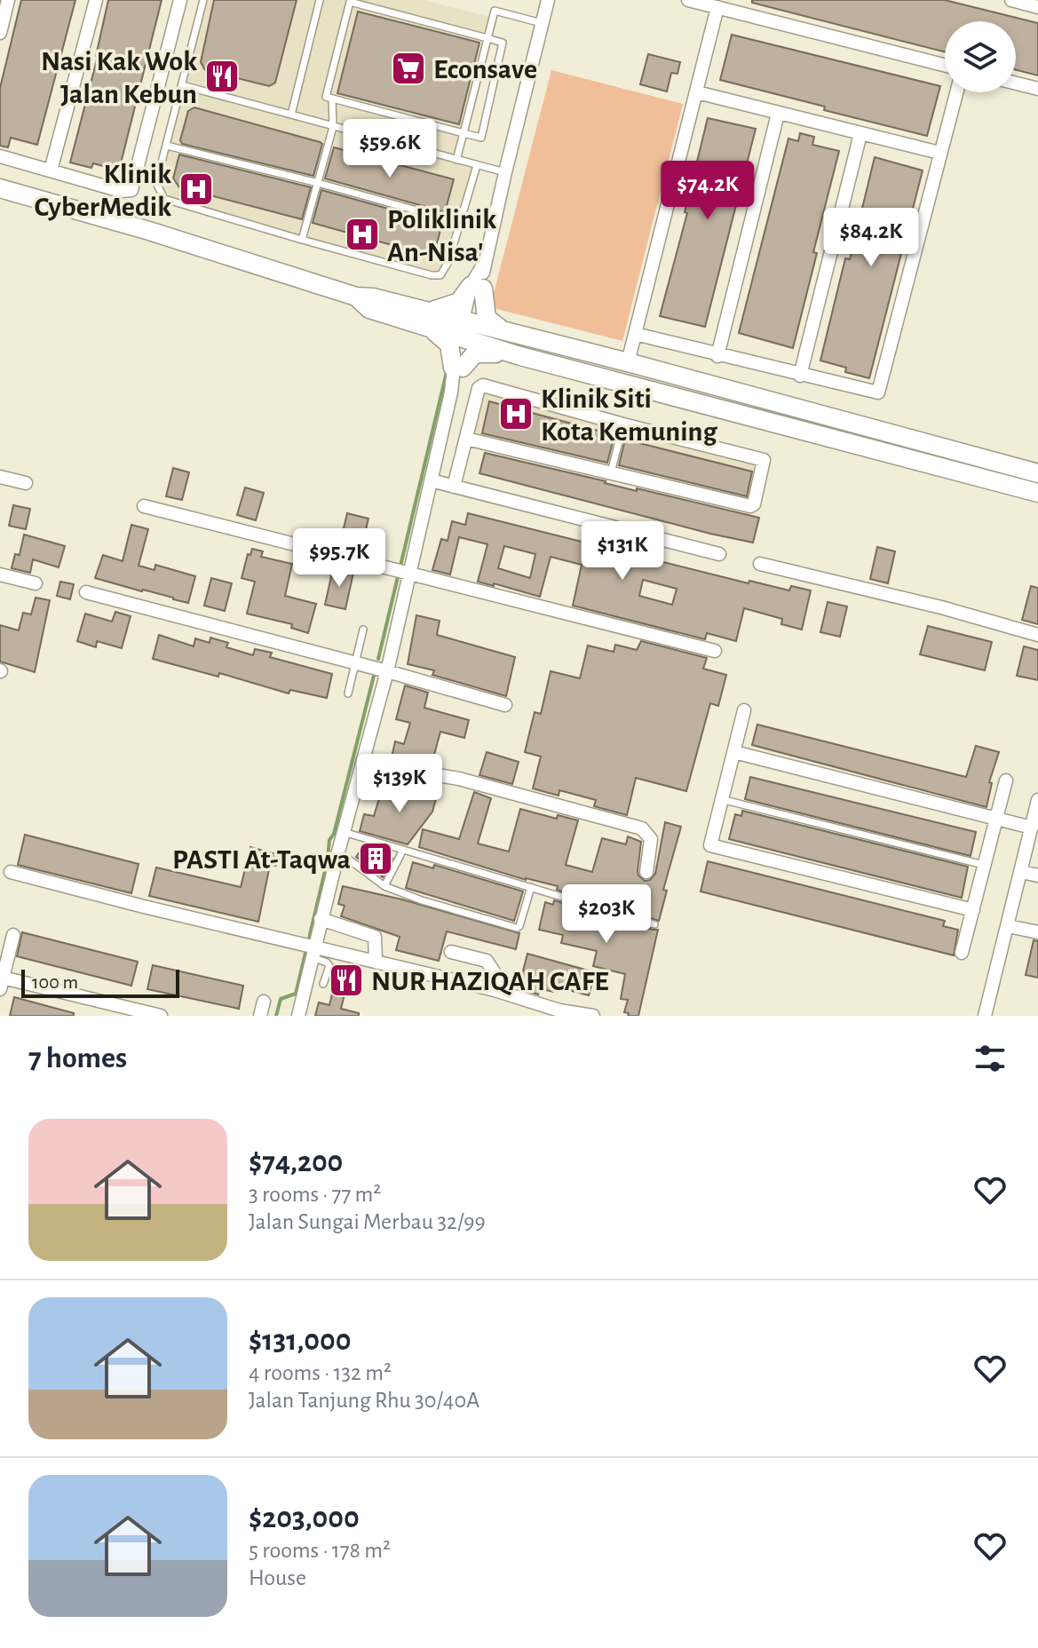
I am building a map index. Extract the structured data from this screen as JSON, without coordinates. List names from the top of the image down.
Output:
{
  "places": {
    "supermarket": ["Econsave"],
    "restaurant": ["Nasi Kak Wok Jalan Kebun", "NUR HAZIQAH CAFE"],
    "hospital": ["Klinik CyberMedik", "Poliklinik An-Nisa'", "Klinik Siti Kota Kemuning"],
    "building": ["PASTI At-Taqwa"]
  },
  "scale_bar": "100 m",
  "page": {
    "price": [
      "$59.6K",
      "$74.2K",
      "$84.2K",
      "$131K",
      "$95.7K",
      "$139K",
      "$203K"
    ],
    "scale": "100 m",
    "heading": "7 homes",
    "list": [
      {
        "name": "$74,200",
        "note": "3 rooms · 77 m² · Jalan Sungai Merbau 32/99"
      },
      {
        "name": "$131,000",
        "note": "4 rooms · 132 m² · Jalan Tanjung Rhu 30/40A"
      },
      {
        "name": "$203,000",
        "note": "5 rooms · 178 m² · House"
      }
    ]
  }
}
